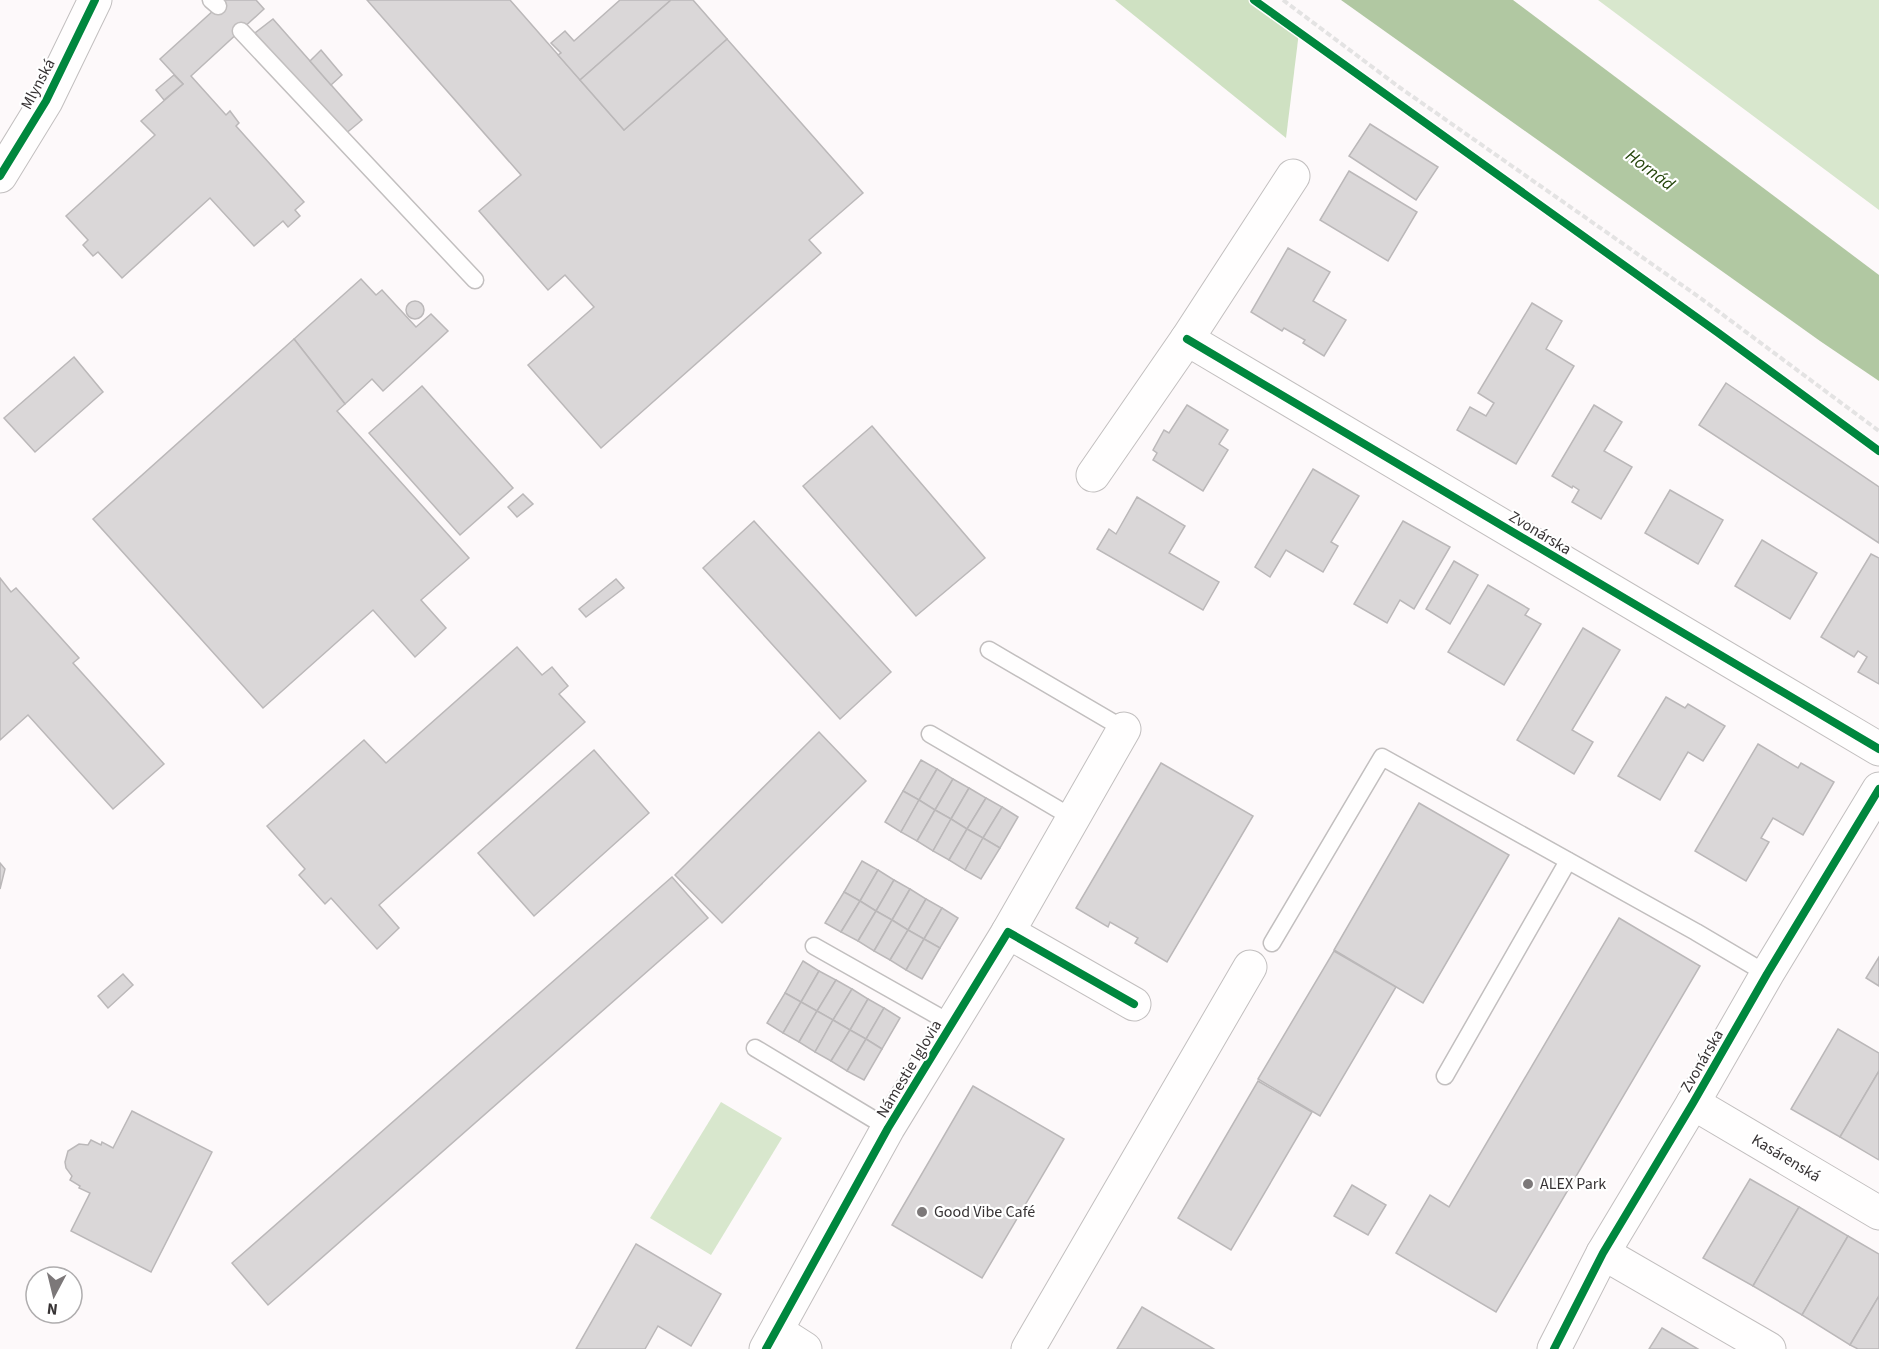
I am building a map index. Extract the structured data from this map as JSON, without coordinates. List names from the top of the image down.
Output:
{
  "streets": {
    "street": [
      "Mlynská",
      "Zvonárska",
      "Námestie Iglovia",
      "Kasárenská"
    ]
  },
  "crossings": [
    ["Zvonárska", "Kasárenská"]
  ],
  "water": ["Hornád"],
  "places": ["ALEX Park", "Good Vibe Café"],
  "north": "bottom"
}
